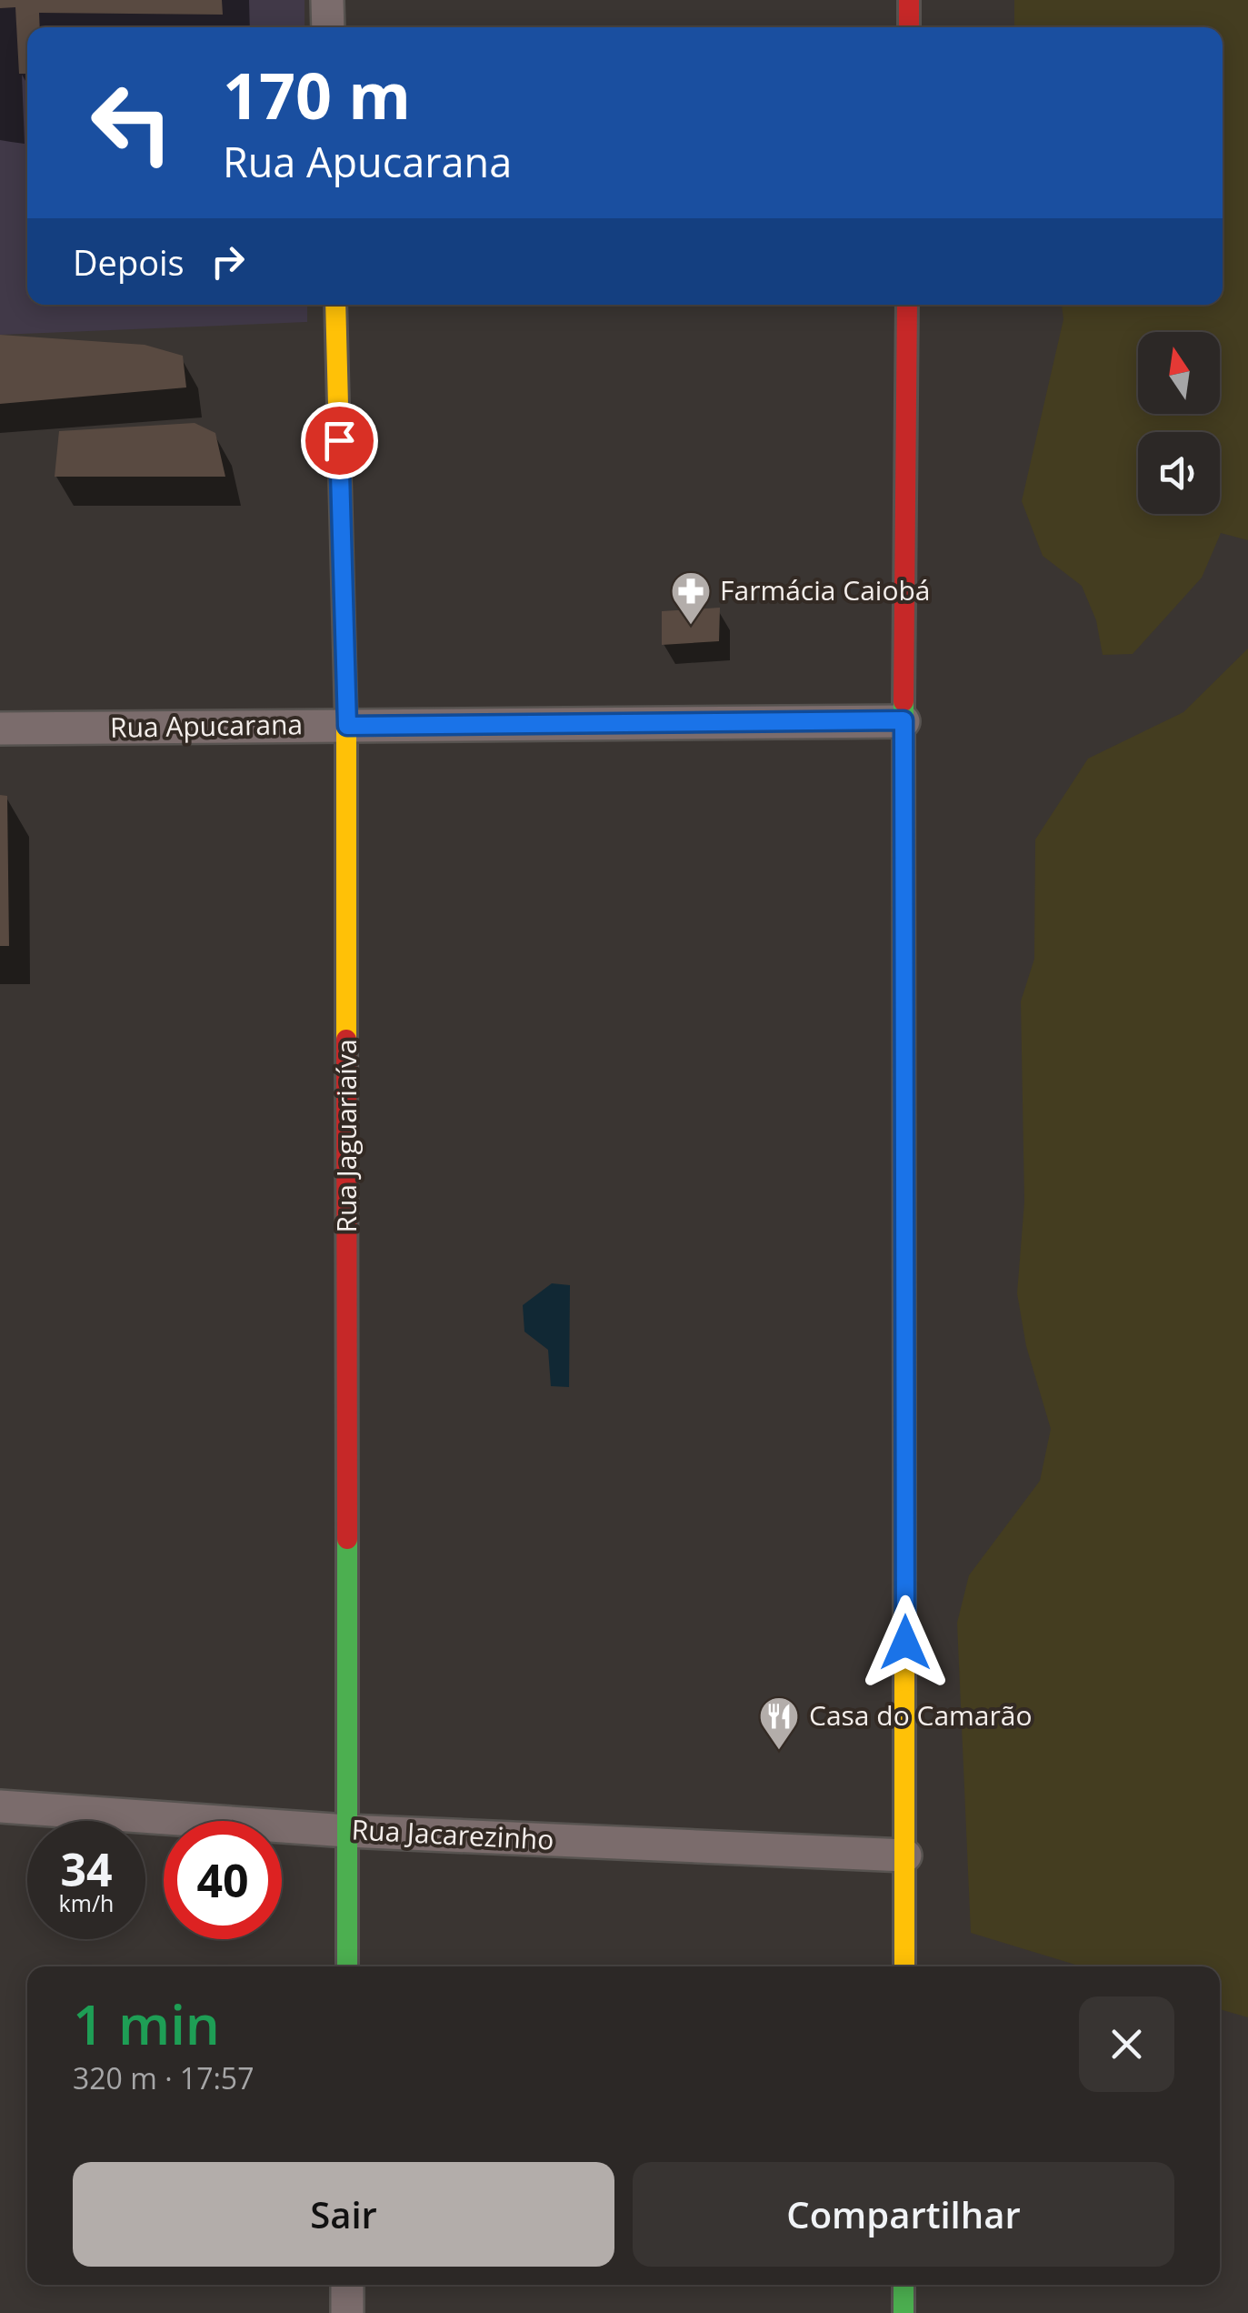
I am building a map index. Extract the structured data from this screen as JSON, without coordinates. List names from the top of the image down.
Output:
{
  "streets": {
    "street": ["Rua Apucarana", "Rua Jaguariaíva", "Rua Jacarezinho"]
  },
  "crossings": [
    ["Rua Apucarana", "Rua Jaguariaíva"],
    ["Rua Jaguariaíva", "Rua Jacarezinho"]
  ],
  "places": {
    "pharmacy": ["Farmácia Caiobá"],
    "restaurant": ["Casa do Camarão"]
  },
  "north": "top",
  "page": {
    "turn": ["170 m", "Rua Apucarana"],
    "then": "Depois",
    "speed": "34 km/h",
    "limit": "40",
    "heading": ["1 min", "320 m · 17:57"],
    "buttons": ["Sair", "Compartilhar"]
  }
}
